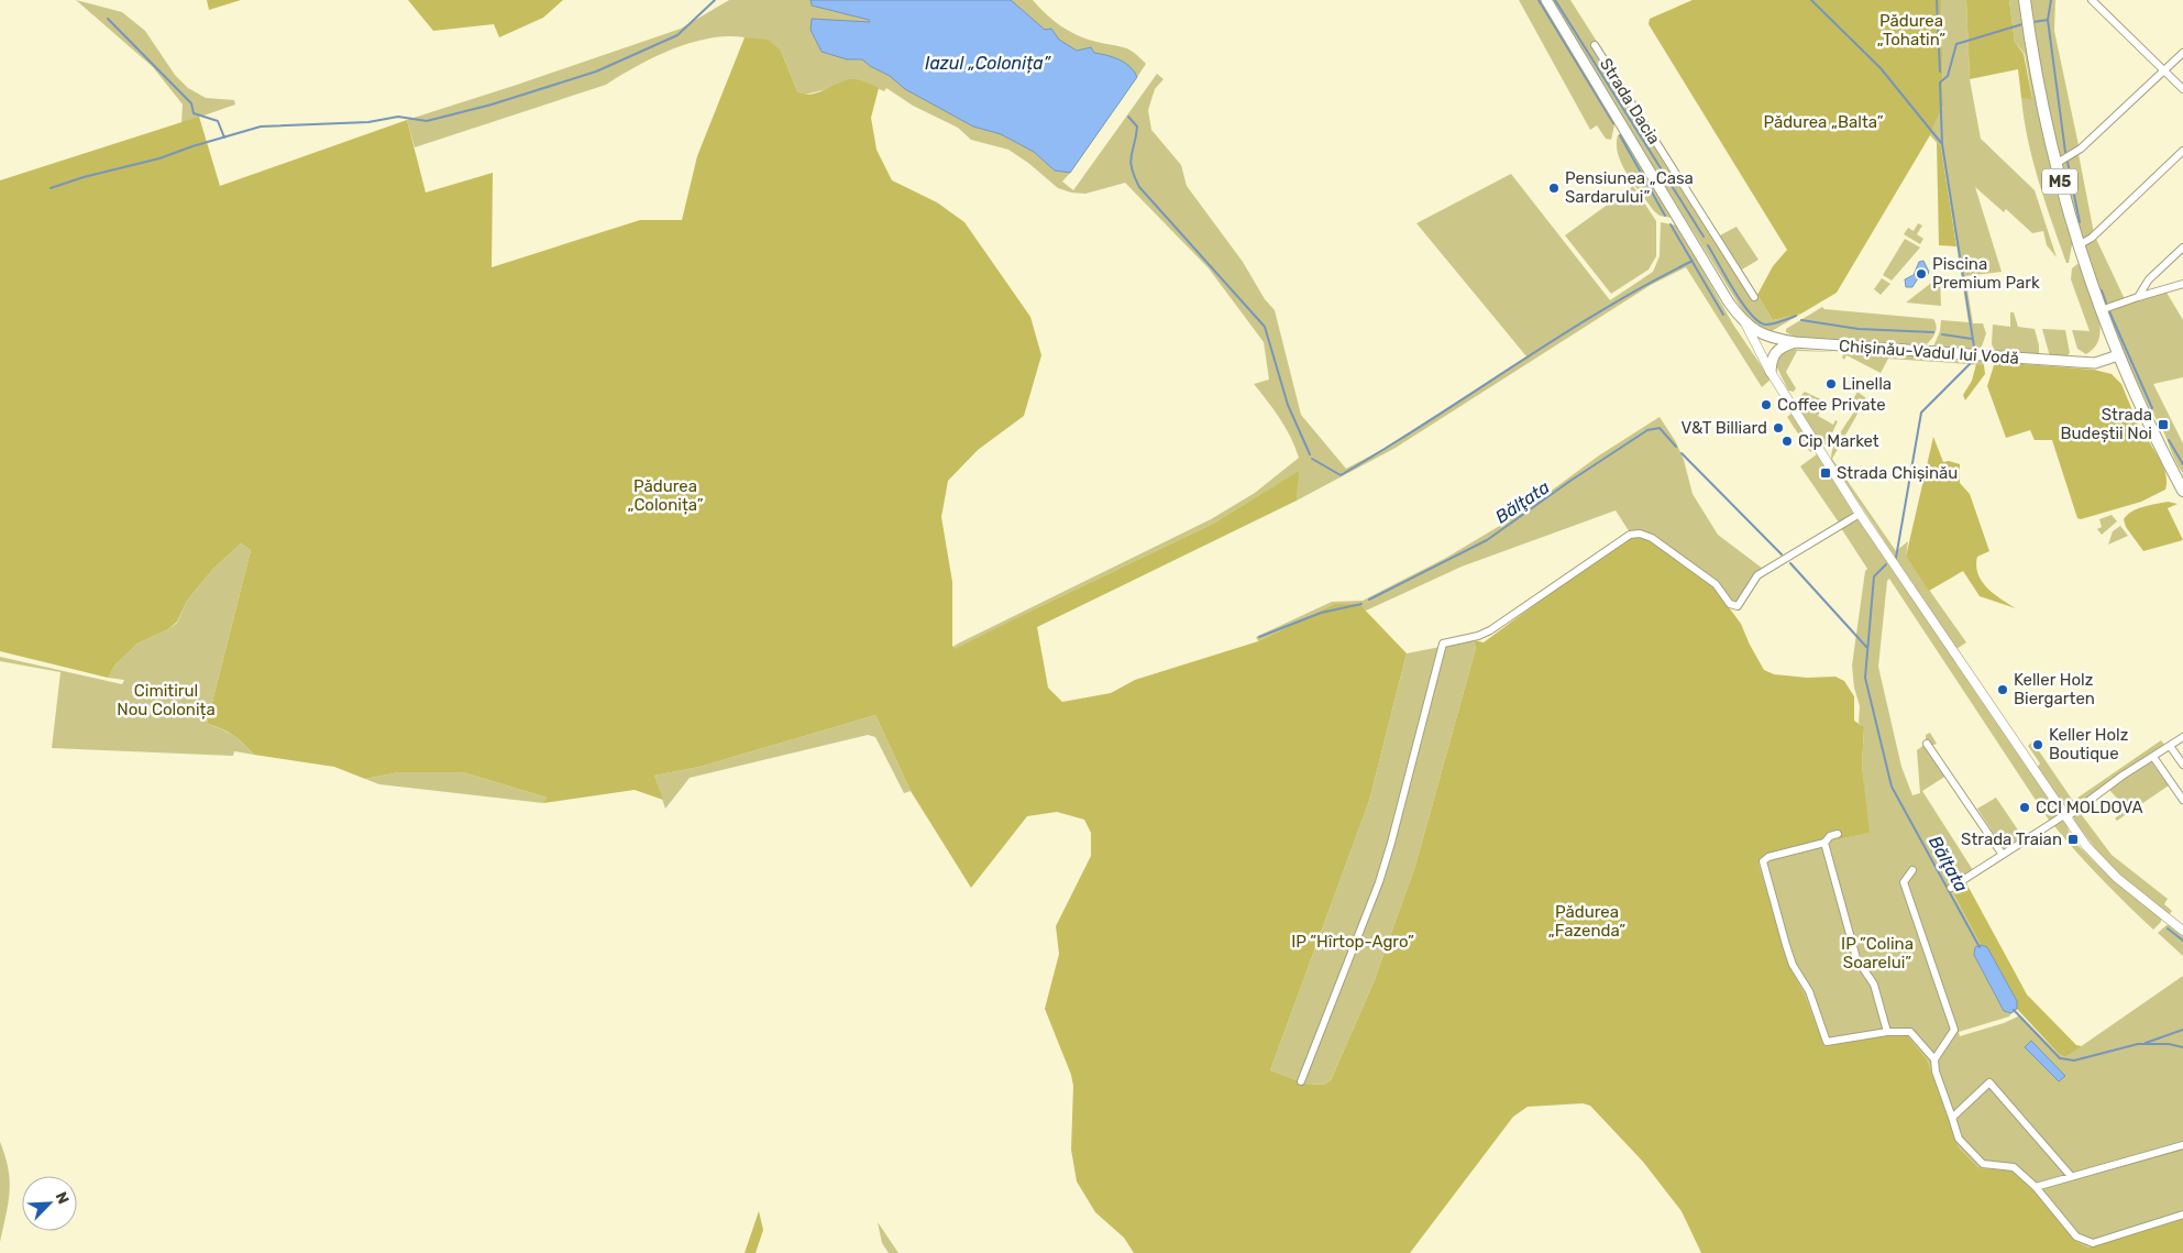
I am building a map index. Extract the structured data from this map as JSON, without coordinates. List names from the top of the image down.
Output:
{
  "streets": {
    "highway": ["M5"],
    "main road": ["Chișinău-Vadul lui Vodă"],
    "street": ["Strada Dacia"]
  },
  "crossings": [
    ["M5", "Chișinău-Vadul lui Vodă"]
  ],
  "water": ["Iazul „Colonița”", "Bălţata"],
  "parks": [
    "Pădurea „Tohatin”",
    "Pădurea „Balta”",
    "Pădurea „Colonița”",
    "Cimitirul Nou Colonița",
    "Pădurea „Fazenda”",
    "IP ”Hîrtop-Agro”",
    "IP ”Colina Soarelui”"
  ],
  "places": {
    "other": [
      "Pensiunea „Casa Sardarului”",
      "Piscina Premium Park",
      "Linella",
      "Coffee Private",
      "V&T Billiard",
      "Cip Market",
      "Keller Holz Biergarten",
      "Keller Holz Boutique",
      "CCI MOLDOVA"
    ],
    "transit": ["Strada Budeștii Noi", "Strada Chișinău", "Strada Traian"]
  },
  "north": "top right"
}
